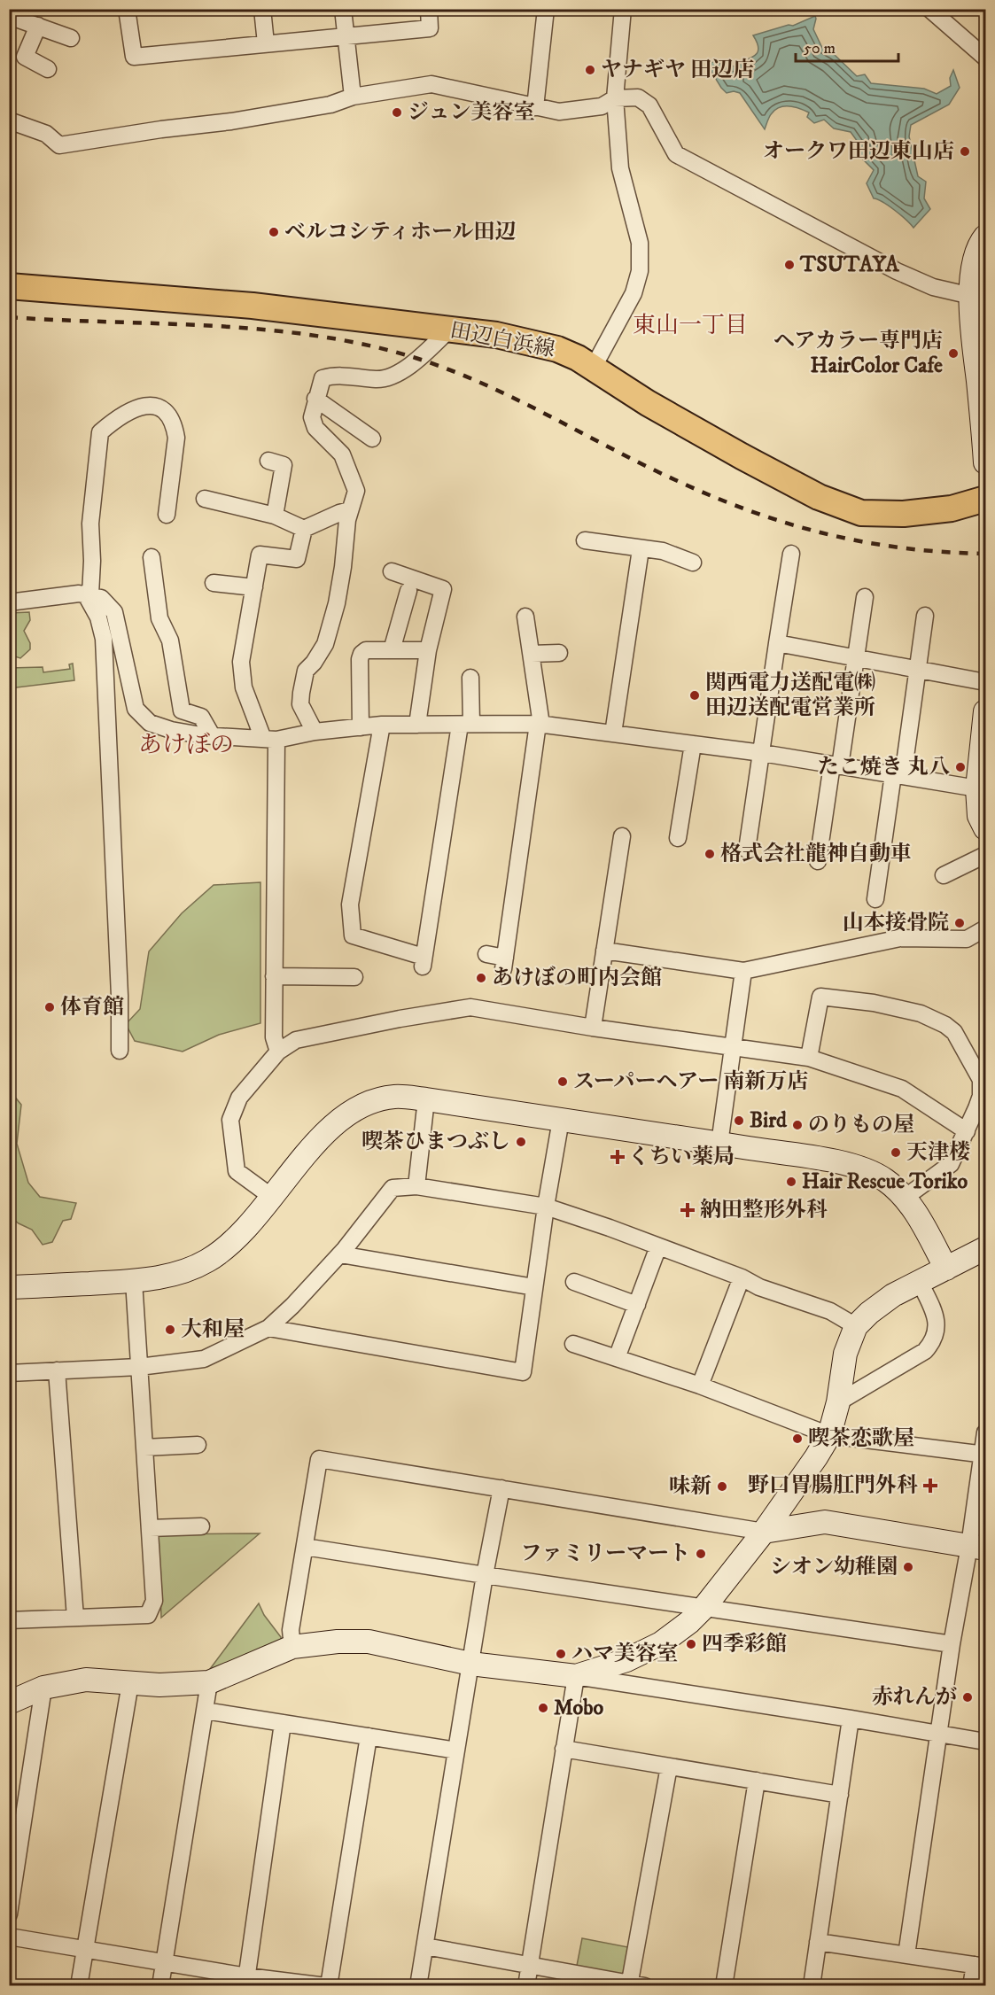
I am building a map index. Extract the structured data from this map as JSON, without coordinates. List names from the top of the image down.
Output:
{
  "streets": {
    "main road": ["田辺白浜線"]
  },
  "districts": ["東山一丁目", "あけぼの"],
  "places": {
    "other": [
      "ヤナギヤ 田辺店",
      "ジュン美容室",
      "オークワ田辺東山店",
      "ベルコシティホール田辺",
      "TSUTAYA",
      "ヘアカラー専門店 HairColor Cafe",
      "関西電力送配電㈱ 田辺送配電営業所",
      "たこ焼き 丸八",
      "格式会社龍神自動車",
      "山本接骨院",
      "あけぼの町内会館",
      "体育館",
      "スーパーヘアー 南新万店",
      "Bird",
      "のりもの屋",
      "喫茶ひまつぶし",
      "天津楼",
      "Hair Rescue Toriko",
      "大和屋",
      "喫茶恋歌屋",
      "味新",
      "ファミリーマート",
      "シオン幼稚園",
      "四季彩館",
      "ハマ美容室",
      "赤れんが",
      "Mobo"
    ],
    "health": ["くちい薬局", "納田整形外科", "野口胃腸肛門外科"]
  },
  "scale_bar": "50 m"
}
